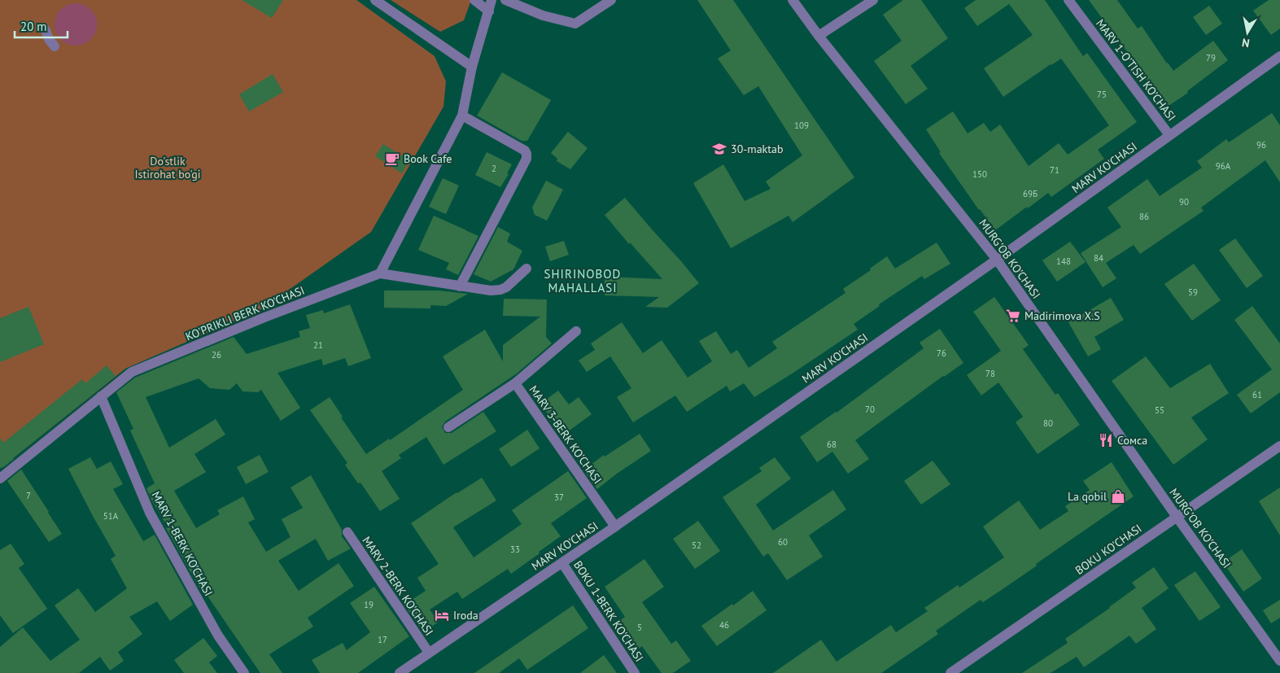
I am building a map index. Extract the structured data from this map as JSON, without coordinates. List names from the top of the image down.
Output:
{
  "streets": {
    "street": [
      "MARV 1-O'TISH KO'CHASI",
      "MARV KO'CHASI",
      "MURG'OB KO'CHASI",
      "KO'PRIKLI BERK KO'CHASI",
      "MARV 3-BERK KO'CHASI",
      "MARV 1-BERK KO'CHASI",
      "BOKU KO'CHASI",
      "MARV 2-BERK KO'CHASI",
      "BOKU 1-BERK KO'CHASI"
    ]
  },
  "crossings": [
    ["MARV 1-O'TISH KO'CHASI", "MARV KO'CHASI"],
    ["MARV KO'CHASI", "MURG'OB KO'CHASI"],
    ["MARV KO'CHASI", "MARV 3-BERK KO'CHASI"],
    ["MARV KO'CHASI", "MARV 2-BERK KO'CHASI"],
    ["MARV KO'CHASI", "BOKU 1-BERK KO'CHASI"],
    ["MURG'OB KO'CHASI", "BOKU KO'CHASI"],
    ["KO'PRIKLI BERK KO'CHASI", "MARV 1-BERK KO'CHASI"]
  ],
  "districts": ["SHIRINOBOD MAHALLASI"],
  "parks": ["Do'stlik Istirohat bo'gi"],
  "places": {
    "school or university": ["30-maktab"],
    "cafe": ["Book Cafe"],
    "supermarket": ["Madirimova X.S"],
    "restaurant": ["Сомса"],
    "shop": ["La qobil"],
    "hotel": ["Iroda"]
  },
  "house_numbers": [
    "79",
    "75",
    "109",
    "96",
    "96А",
    "2",
    "71",
    "150",
    "69Б",
    "90",
    "86",
    "84",
    "148",
    "59",
    "21",
    "76",
    "26",
    "78",
    "61",
    "70",
    "55",
    "80",
    "68",
    "7",
    "37",
    "51А",
    "60",
    "52",
    "33",
    "19",
    "46",
    "5",
    "17"
  ],
  "scale_bar": "20 m",
  "north": "bottom"
}
